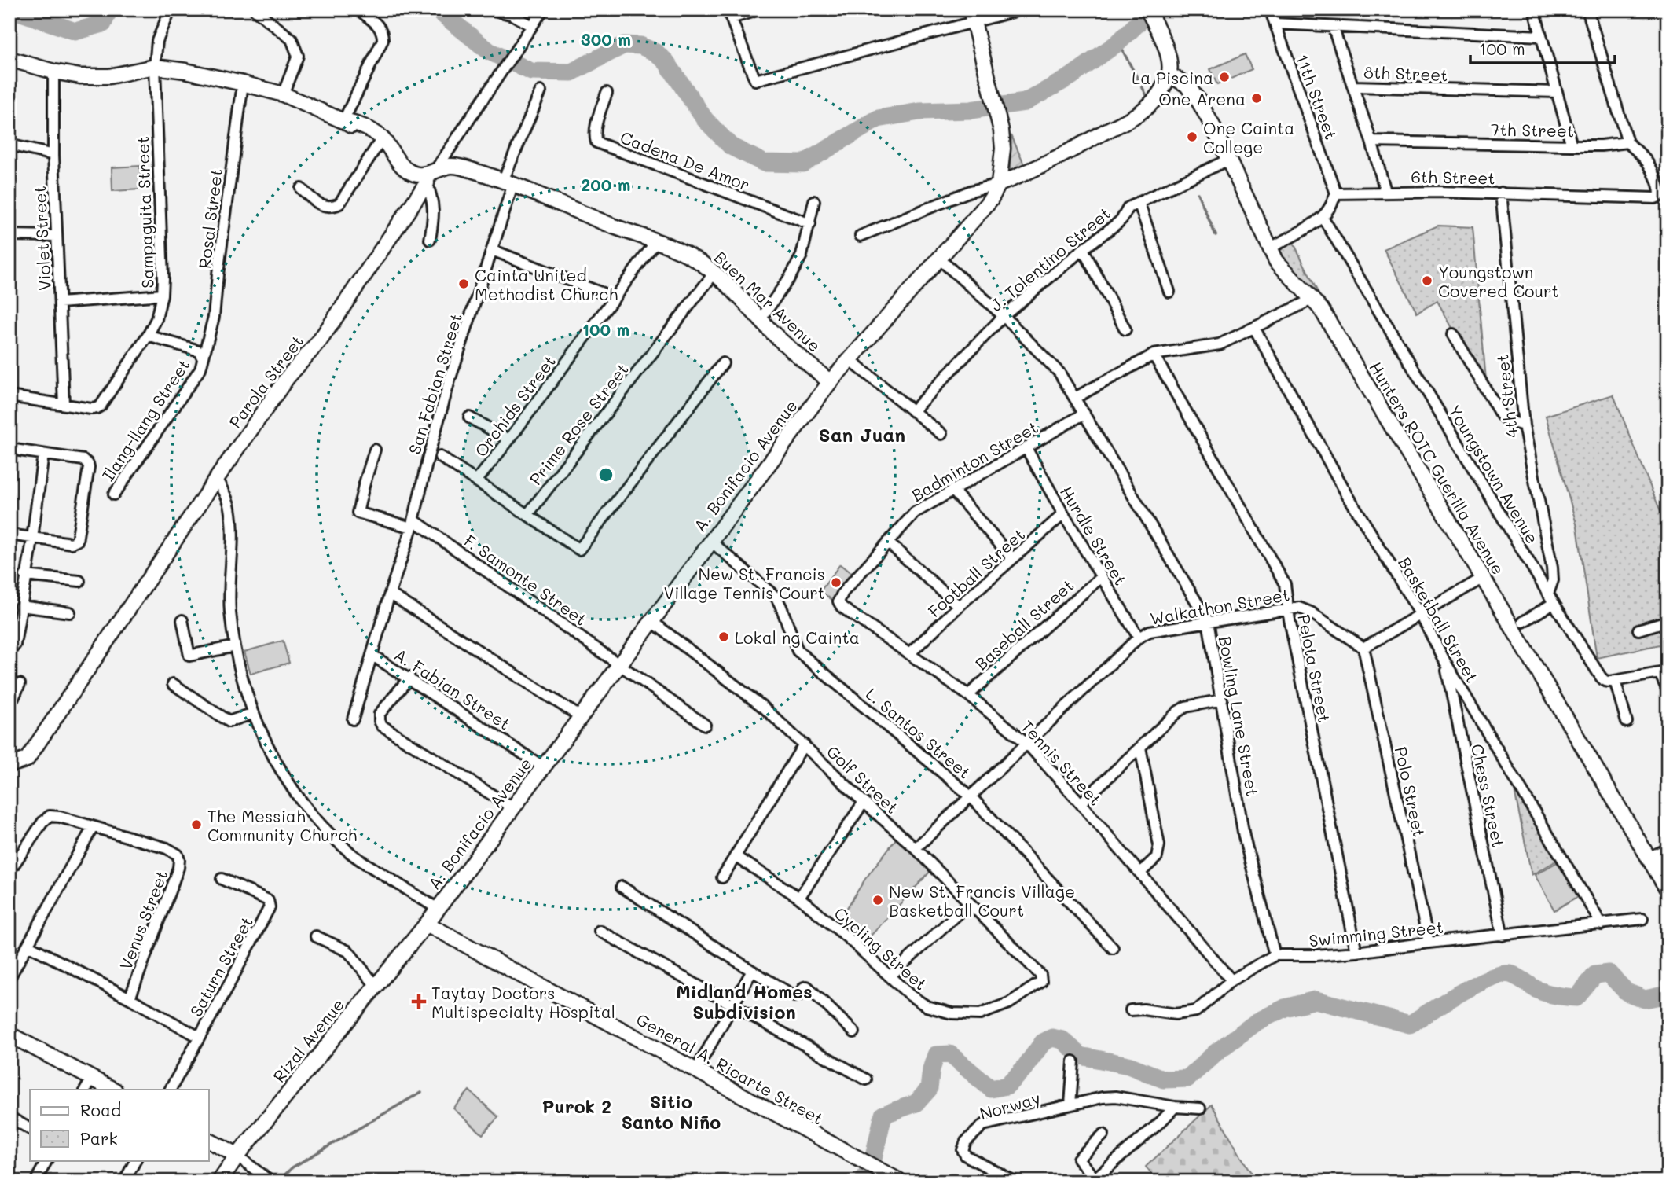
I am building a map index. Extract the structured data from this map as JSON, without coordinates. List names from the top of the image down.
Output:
{
  "streets": {
    "street": [
      "8th Street",
      "11th Street",
      "7th Street",
      "Cadena De Amor",
      "6th Street",
      "Sampaguita Street",
      "Rosal Street",
      "Violet Street",
      "J. Tolentino Street",
      "Buen Mar Avenue",
      "Parola Street",
      "San Fabian Street",
      "4th Street",
      "Orchids Street",
      "Ilang-llang Street",
      "Prime Rose Street",
      "Badminton Street",
      "A. Bonifacio Avenue",
      "Hunters ROTC Guerilla Avenue",
      "Youngstown Avenue",
      "Hurdle Street",
      "Football Street",
      "F. Samonte Street",
      "Walkathon Street",
      "Basketball Street",
      "Baseball Street",
      "Pelota Street",
      "A. Fabian Street",
      "Bowling Lane Street",
      "L. Santos Street",
      "Tennis Street",
      "Golf Street",
      "Polo Street",
      "Chess Street",
      "Venus Street",
      "Swimming Street",
      "Cycling Street",
      "Saturn Street",
      "Rizal Avenue",
      "General A. Ricarte Street",
      "Norway"
    ]
  },
  "crossings": [
    ["11th Street", "6th Street"],
    ["7th Street", "6th Street"],
    ["6th Street", "4th Street"],
    ["Sampaguita Street", "Violet Street"],
    ["Sampaguita Street", "Buen Mar Avenue"],
    ["Sampaguita Street", "Ilang-llang Street"],
    ["Rosal Street", "Buen Mar Avenue"],
    ["Rosal Street", "Ilang-llang Street"],
    ["Violet Street", "Buen Mar Avenue"],
    ["J. Tolentino Street", "Hunters ROTC Guerilla Avenue"],
    ["J. Tolentino Street", "Bowling Lane Street"],
    ["Buen Mar Avenue", "Parola Street"],
    ["Buen Mar Avenue", "San Fabian Street"],
    ["Buen Mar Avenue", "Orchids Street"],
    ["Buen Mar Avenue", "Prime Rose Street"],
    ["Buen Mar Avenue", "A. Bonifacio Avenue"],
    ["San Fabian Street", "F. Samonte Street"],
    ["San Fabian Street", "A. Fabian Street"],
    ["4th Street", "Youngstown Avenue"],
    ["Badminton Street", "Hunters ROTC Guerilla Avenue"],
    ["Badminton Street", "Hurdle Street"],
    ["Badminton Street", "Basketball Street"],
    ["Badminton Street", "Pelota Street"],
    ["Badminton Street", "Bowling Lane Street"],
    ["Badminton Street", "Tennis Street"],
    ["A. Bonifacio Avenue", "F. Samonte Street"],
    ["A. Bonifacio Avenue", "A. Fabian Street"],
    ["A. Bonifacio Avenue", "Bowling Lane Street"],
    ["A. Bonifacio Avenue", "L. Santos Street"],
    ["A. Bonifacio Avenue", "Golf Street"],
    ["A. Bonifacio Avenue", "Rizal Avenue"],
    ["A. Bonifacio Avenue", "General A. Ricarte Street"],
    ["Hurdle Street", "Football Street"],
    ["Hurdle Street", "Walkathon Street"],
    ["Hurdle Street", "Baseball Street"],
    ["Football Street", "Tennis Street"],
    ["Walkathon Street", "Pelota Street"],
    ["Walkathon Street", "Bowling Lane Street"],
    ["Walkathon Street", "L. Santos Street"],
    ["Walkathon Street", "Tennis Street"],
    ["Walkathon Street", "Golf Street"],
    ["Walkathon Street", "Polo Street"],
    ["Basketball Street", "Chess Street"],
    ["Basketball Street", "Swimming Street"],
    ["Baseball Street", "Tennis Street"],
    ["Pelota Street", "Swimming Street"],
    ["Bowling Lane Street", "Swimming Street"],
    ["Golf Street", "Cycling Street"],
    ["Polo Street", "Swimming Street"],
    ["Chess Street", "Swimming Street"],
    ["Rizal Avenue", "General A. Ricarte Street"]
  ],
  "districts": [
    "San Juan",
    "Midland Homes Subdivision",
    "Sitio Santo Niño",
    "Purok 2"
  ],
  "places": {
    "other": [
      "La Piscina",
      "One Arena",
      "One Cainta College",
      "Youngstown Covered Court",
      "Cainta United Methodist Church",
      "New St. Francis Village Tennis Court",
      "Lokal ng Cainta",
      "The Messiah Community Church",
      "New St. Francis Village Basketball Court"
    ],
    "health": ["Taytay Doctors Multispecialty Hospital"]
  },
  "legend": ["Road", "Park"],
  "scale_bar": "100 m",
  "rings": ["300 m", "200 m", "100 m"]
}
